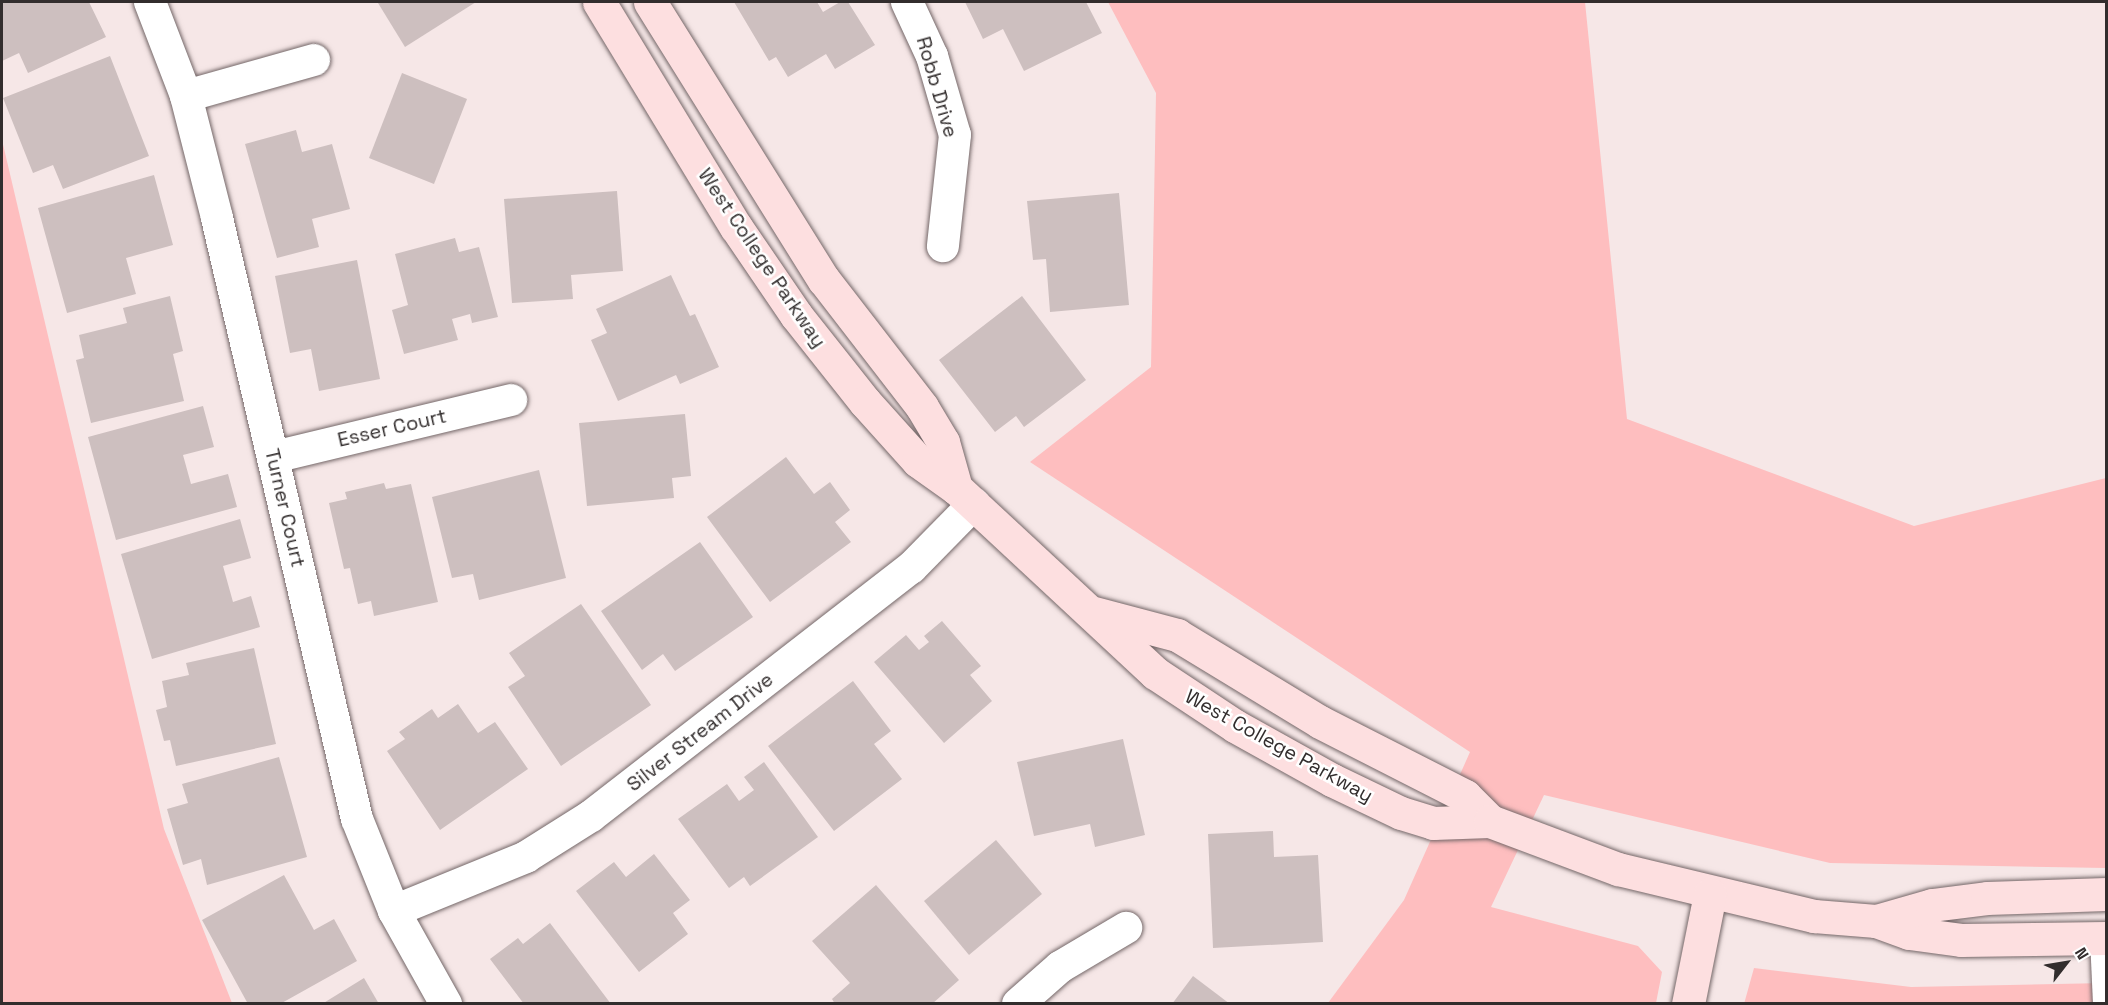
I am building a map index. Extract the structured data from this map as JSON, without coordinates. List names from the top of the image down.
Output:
{
  "streets": {
    "street": [
      "Robb Drive",
      "West College Parkway",
      "Esser Court",
      "Turner Court",
      "Silver Stream Drive"
    ]
  },
  "crossings": [
    ["West College Parkway", "Silver Stream Drive"],
    ["Esser Court", "Turner Court"],
    ["Turner Court", "Silver Stream Drive"]
  ],
  "north": "top right"
}
